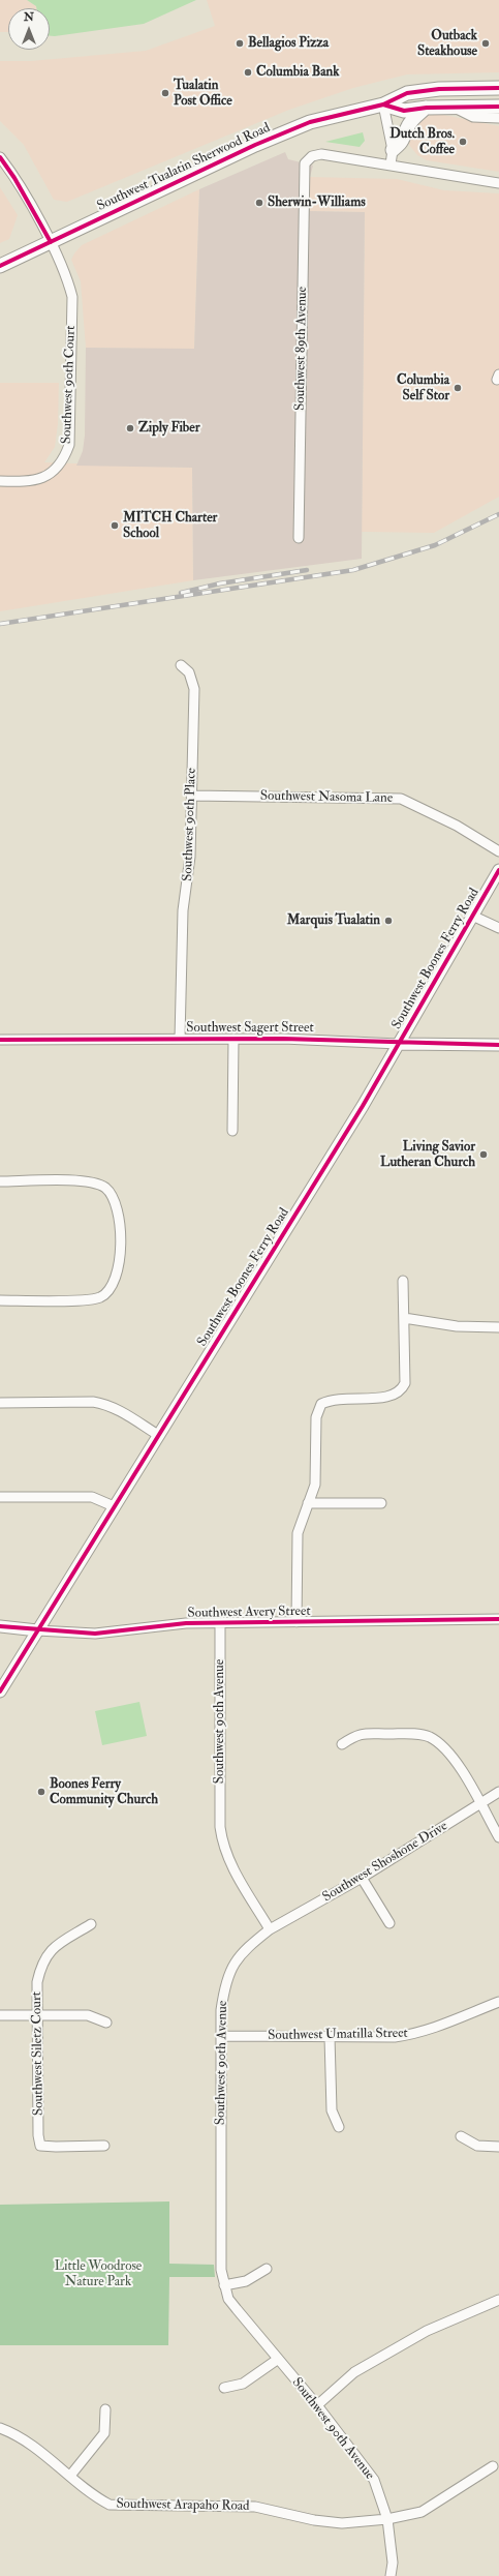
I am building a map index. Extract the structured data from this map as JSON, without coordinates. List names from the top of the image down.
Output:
{
  "streets": {
    "highway": ["Southwest Tualatin Sherwood Road"],
    "main road": ["Southwest Boones Ferry Road", "Southwest Sagert Street", "Southwest Avery Street"],
    "street": [
      "Southwest 89th Avenue",
      "Southwest 90th Court",
      "Southwest Nasoma Lane",
      "Southwest 90th Place",
      "Southwest 90th Avenue",
      "Southwest Shoshone Drive",
      "Southwest Umatilla Street",
      "Southwest Siletz Court",
      "Southwest Arapaho Road"
    ]
  },
  "crossings": [
    ["Southwest Tualatin Sherwood Road", "Southwest 90th Court"],
    ["Southwest Nasoma Lane", "Southwest 90th Place"],
    ["Southwest 90th Place", "Southwest Sagert Street"],
    ["Southwest Boones Ferry Road", "Southwest Sagert Street"],
    ["Southwest Boones Ferry Road", "Southwest Avery Street"],
    ["Southwest Avery Street", "Southwest 90th Avenue"],
    ["Southwest 90th Avenue", "Southwest Shoshone Drive"],
    ["Southwest 90th Avenue", "Southwest Umatilla Street"],
    ["Southwest 90th Avenue", "Southwest Arapaho Road"]
  ],
  "parks": ["Little Woodrose Nature Park"],
  "places": [
    "Bellagios Pizza",
    "Outback Steakhouse",
    "Columbia Bank",
    "Tualatin Post Office",
    "Dutch Bros. Coffee",
    "Sherwin-Williams",
    "Columbia Self Stor",
    "Ziply Fiber",
    "MITCH Charter School",
    "Marquis Tualatin",
    "Living Savior Lutheran Church",
    "Boones Ferry Community Church"
  ],
  "north": "top"
}
